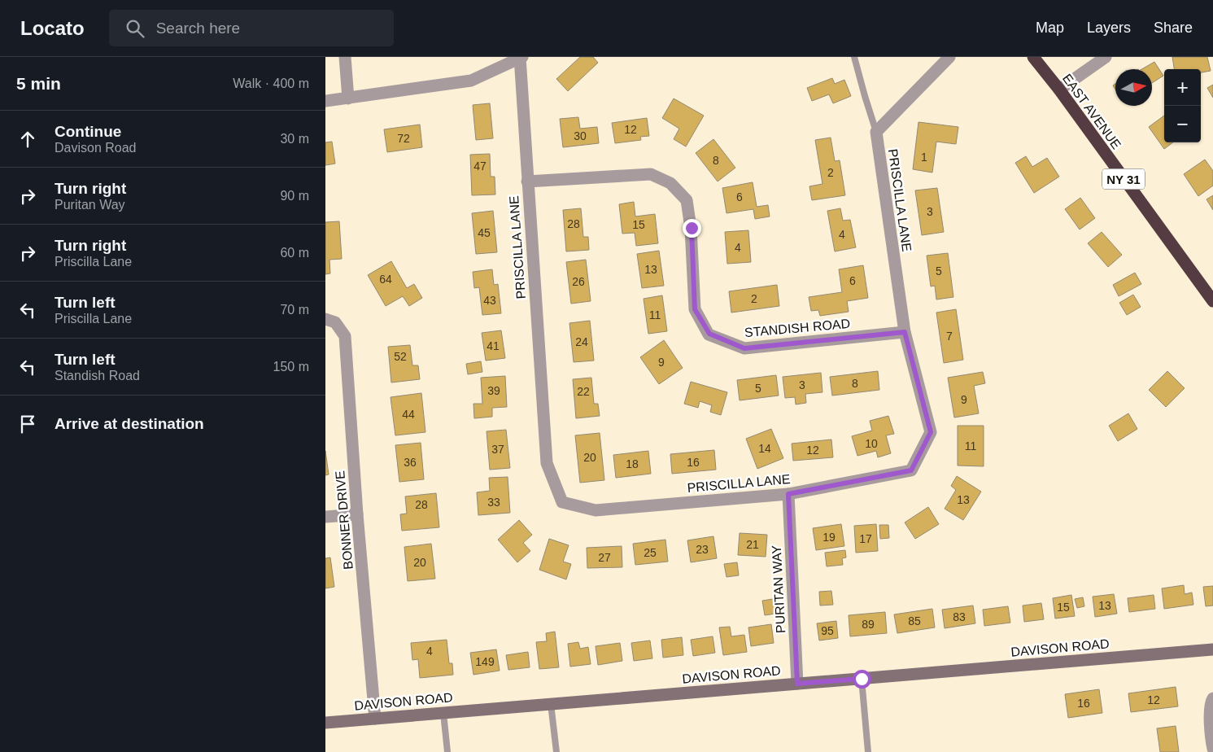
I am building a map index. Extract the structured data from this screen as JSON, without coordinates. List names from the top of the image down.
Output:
{
  "streets": {
    "highway": ["EAST AVENUE", "NY 31"],
    "street": [
      "PRISCILLA LANE",
      "STANDISH ROAD",
      "BONNER DRIVE",
      "PURITAN WAY",
      "DAVISON ROAD"
    ]
  },
  "crossings": [
    ["PRISCILLA LANE", "STANDISH ROAD"],
    ["PRISCILLA LANE", "PURITAN WAY"],
    ["BONNER DRIVE", "DAVISON ROAD"],
    ["PURITAN WAY", "DAVISON ROAD"]
  ],
  "house_numbers": [
    "12",
    "30",
    "72",
    "1",
    "8",
    "47",
    "2",
    "6",
    "3",
    "28",
    "15",
    "45",
    "4",
    "4",
    "13",
    "5",
    "64",
    "6",
    "26",
    "2",
    "43",
    "11",
    "7",
    "24",
    "41",
    "52",
    "9",
    "8",
    "3",
    "5",
    "39",
    "22",
    "9",
    "44",
    "10",
    "11",
    "14",
    "37",
    "12",
    "20",
    "36",
    "16",
    "18",
    "13",
    "33",
    "28",
    "19",
    "17",
    "21",
    "23",
    "25",
    "27",
    "20",
    "13",
    "15",
    "83",
    "85",
    "89",
    "95",
    "4",
    "149",
    "12",
    "16"
  ],
  "north": "right",
  "page": {
    "header": "Locato",
    "search": "Search here",
    "nav": ["Map", "Layers", "Share"],
    "heading": ["5 min", "Walk · 400 m"],
    "map_buttons": ["+", "−"],
    "list": [
      ["Continue", "Davison Road", "30 m"],
      ["Turn right", "Puritan Way", "90 m"],
      ["Turn right", "Priscilla Lane", "60 m"],
      ["Turn left", "Priscilla Lane", "70 m"],
      ["Turn left", "Standish Road", "150 m"],
      "Arrive at destination"
    ]
  }
}
